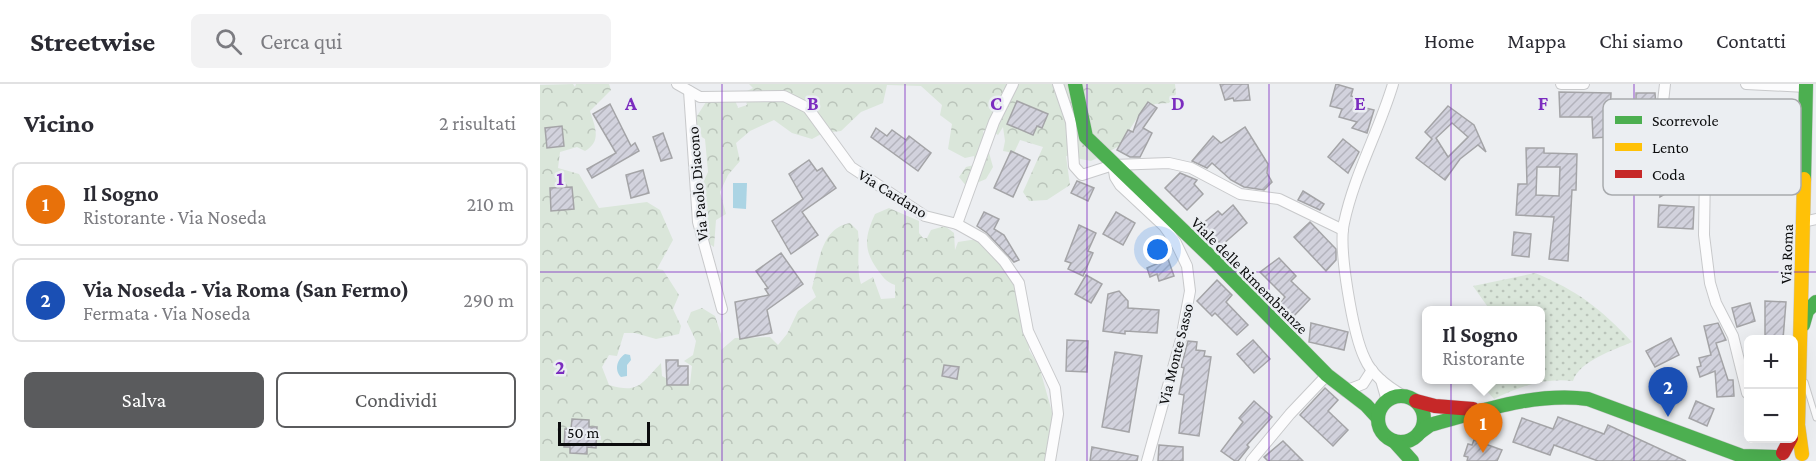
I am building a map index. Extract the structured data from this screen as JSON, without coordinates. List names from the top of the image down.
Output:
{
  "streets": {
    "main road": ["Via Roma", "Viale delle Rimembranze"],
    "street": ["Via Paolo Diacono", "Via Cardano", "Via Monte Sasso"]
  },
  "crossings": [
    ["Via Paolo Diacono", "Via Cardano"],
    ["Viale delle Rimembranze", "Via Monte Sasso"]
  ],
  "legend": ["Scorrevole", "Lento", "Coda"],
  "scale_bar": "50 m",
  "page": {
    "header": "Streetwise",
    "search": "Cerca qui",
    "nav": [
      "Home",
      "Mappa",
      "Chi siamo",
      "Contatti"
    ],
    "heading": ["Vicino", "2 risultati"],
    "list": [
      {
        "mark": "1",
        "name": "Il Sogno",
        "note": "Ristorante · Via Noseda",
        "value": "210 m"
      },
      {
        "mark": "2",
        "name": "Via Noseda - Via Roma (San Fermo)",
        "note": "Fermata · Via Noseda",
        "value": "290 m"
      }
    ],
    "popup": ["Il Sogno", "Ristorante"],
    "map_buttons": ["+", "−"],
    "buttons": ["Salva", "Condividi"],
    "pins": ["2", "1"],
    "scale": "50 m"
  },
  "grid": {
    "columns": [
      "A",
      "B",
      "C",
      "D",
      "E",
      "F"
    ],
    "rows": ["1", "2"]
  }
}
